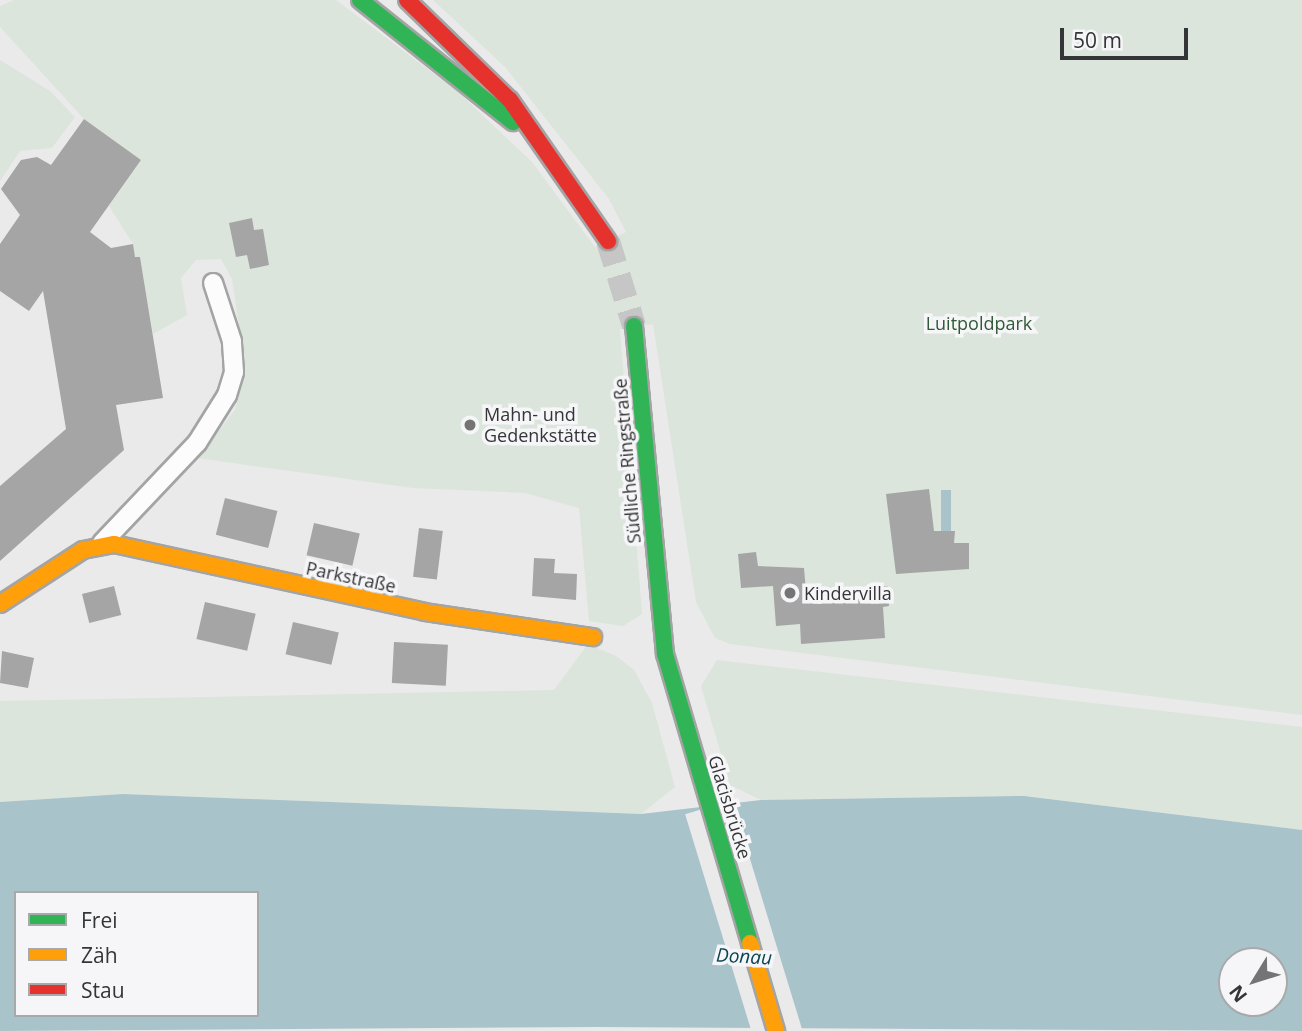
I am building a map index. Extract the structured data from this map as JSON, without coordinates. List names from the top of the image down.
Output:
{
  "streets": {
    "main road": ["Südliche Ringstraße", "Parkstraße", "Glacisbrücke"]
  },
  "crossings": [
    ["Südliche Ringstraße", "Glacisbrücke"]
  ],
  "water": ["Donau"],
  "parks": ["Luitpoldpark"],
  "places": ["Mahn- und Gedenkstätte", "Kindervilla"],
  "legend": ["Frei", "Zäh", "Stau"],
  "scale_bar": "50 m",
  "north": "bottom left"
}
